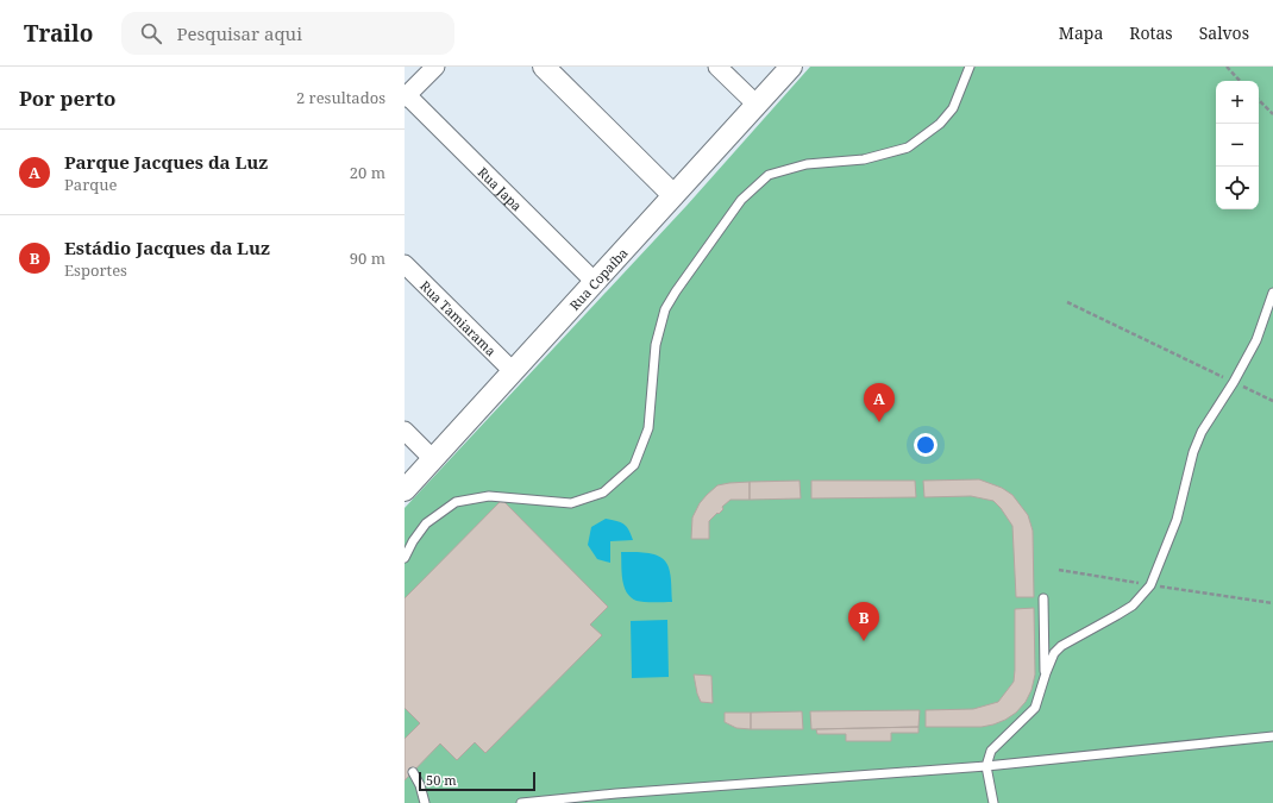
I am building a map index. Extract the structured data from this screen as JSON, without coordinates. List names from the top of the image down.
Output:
{
  "streets": {
    "street": ["Rua Japa", "Rua Copaíba", "Rua Tamiarama"]
  },
  "crossings": [
    ["Rua Japa", "Rua Copaíba"],
    ["Rua Copaíba", "Rua Tamiarama"]
  ],
  "scale_bar": "50 m",
  "page": {
    "header": "Trailo",
    "search": "Pesquisar aqui",
    "nav": ["Mapa", "Rotas", "Salvos"],
    "heading": ["Por perto", "2 resultados"],
    "map_buttons": ["+", "−"],
    "list": [
      {
        "mark": "A",
        "name": "Parque Jacques da Luz",
        "note": "Parque",
        "value": "20 m"
      },
      {
        "mark": "B",
        "name": "Estádio Jacques da Luz",
        "note": "Esportes",
        "value": "90 m"
      }
    ],
    "pins": ["A", "B"],
    "scale": "50 m"
  }
}
